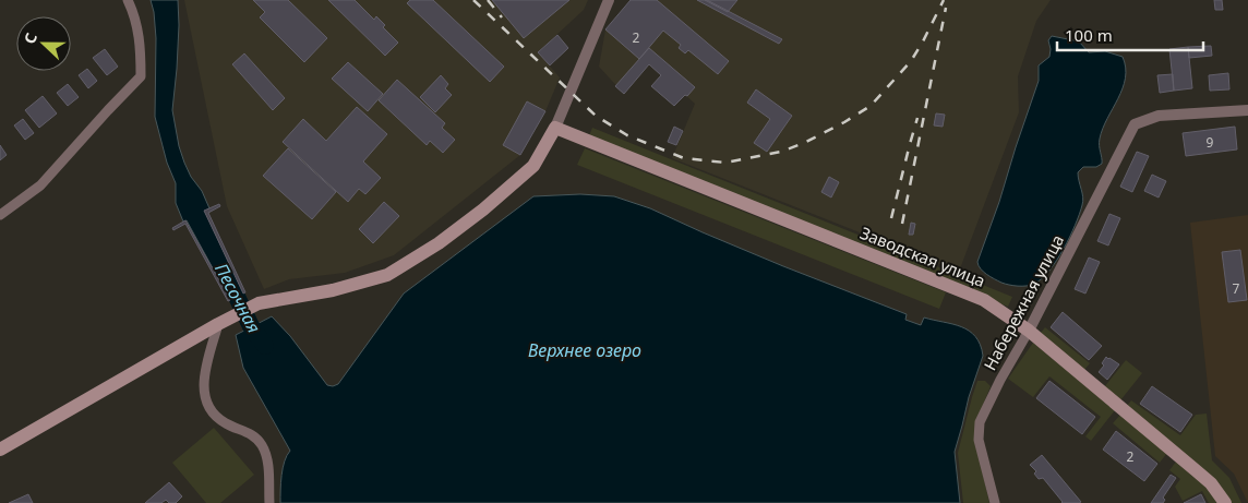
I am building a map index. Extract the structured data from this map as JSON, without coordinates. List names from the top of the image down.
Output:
{
  "streets": {
    "main road": ["Заводская улица"],
    "street": ["Набережная улица"]
  },
  "crossings": [
    ["Заводская улица", "Набережная улица"]
  ],
  "water": ["Песочная", "Верхнее озеро"],
  "house_numbers": [
    "2",
    "9",
    "7",
    "2"
  ],
  "scale_bar": "100 m",
  "north": "left"
}
